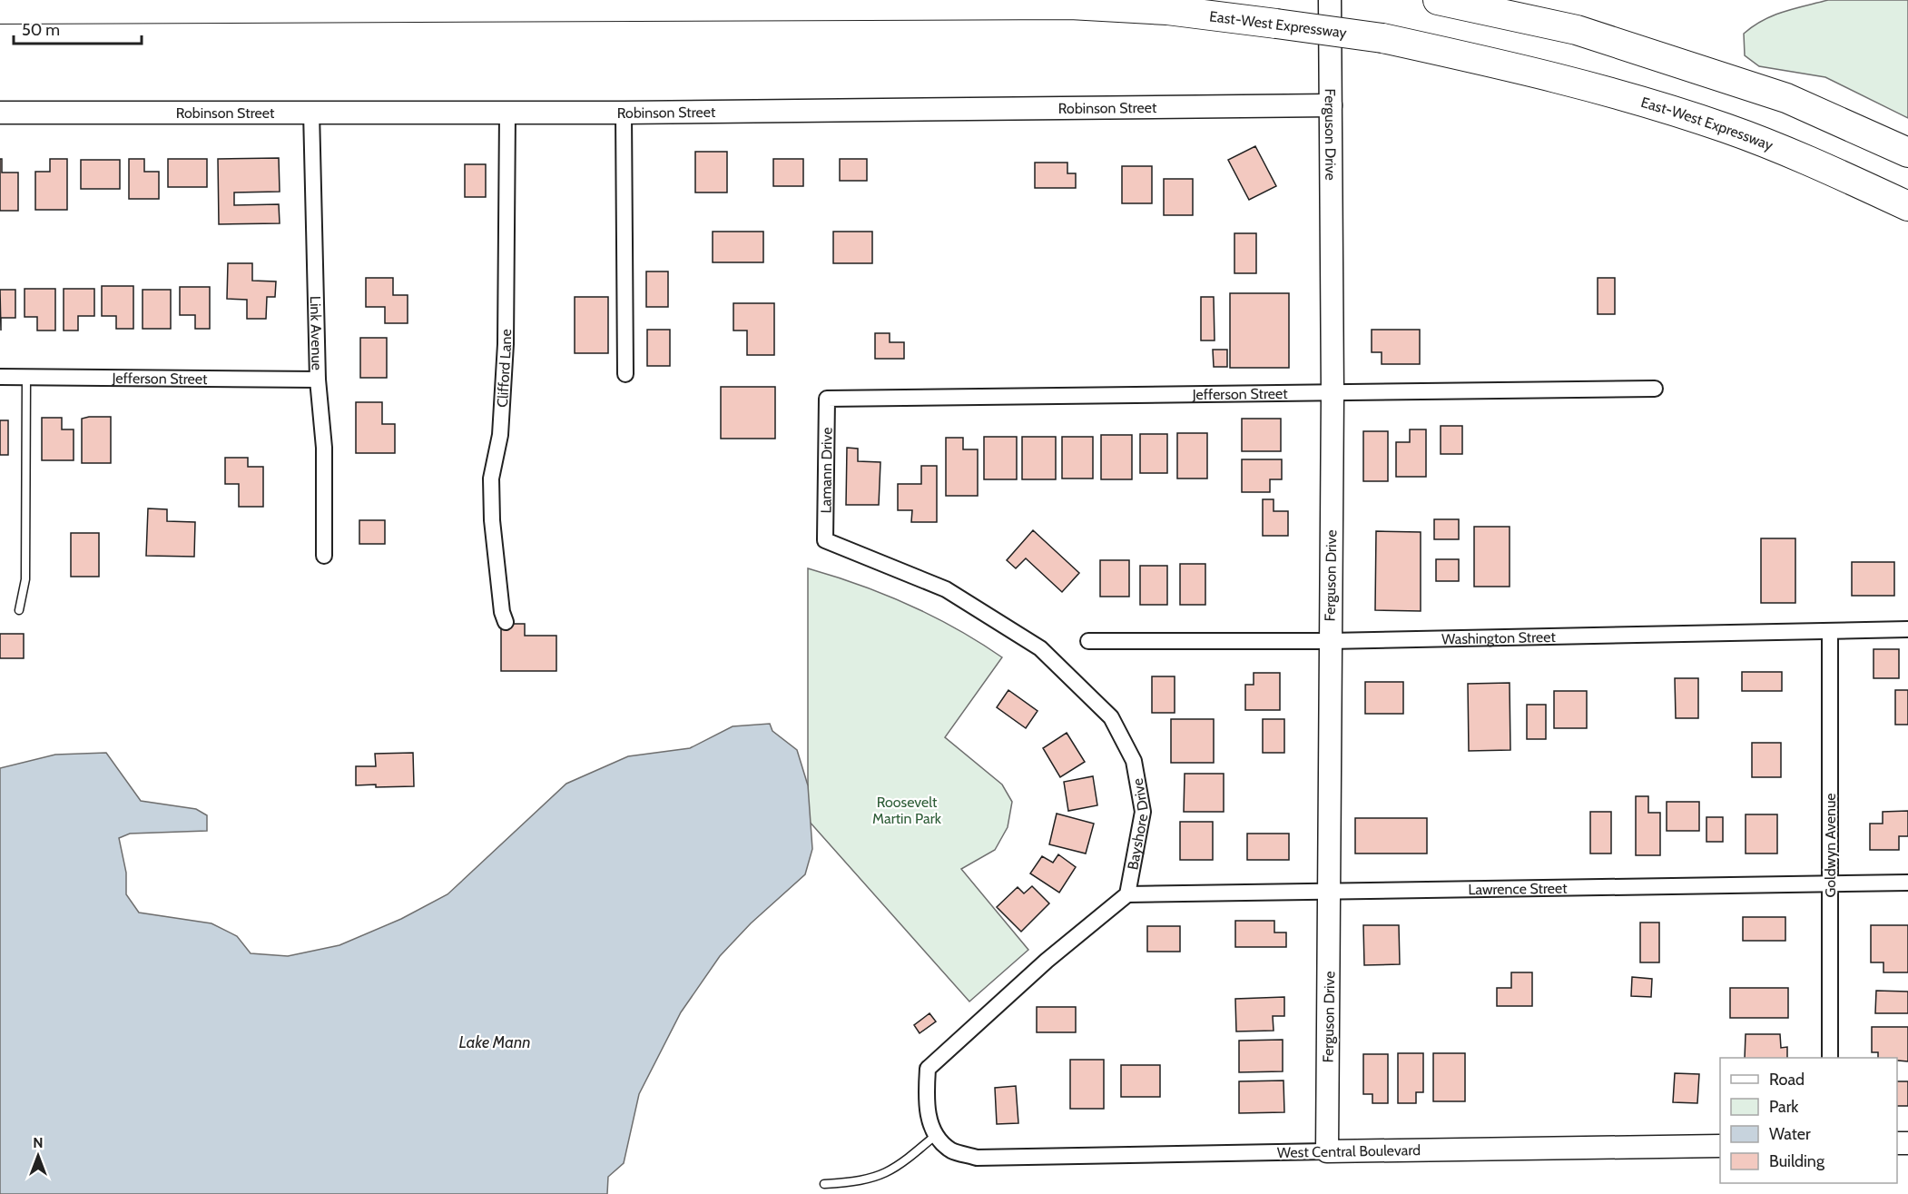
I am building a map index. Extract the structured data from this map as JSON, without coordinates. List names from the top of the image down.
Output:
{
  "streets": {
    "highway": ["East-West Expressway"],
    "street": [
      "Robinson Street",
      "Ferguson Drive",
      "Link Avenue",
      "Clifford Lane",
      "Jefferson Street",
      "Lamann Drive",
      "Washington Street",
      "Bayshore Drive",
      "Goldwyn Avenue",
      "Lawrence Street",
      "West Central Boulevard"
    ]
  },
  "crossings": [
    ["Robinson Street", "Ferguson Drive"],
    ["Robinson Street", "Link Avenue"],
    ["Robinson Street", "Clifford Lane"],
    ["Ferguson Drive", "Jefferson Street"],
    ["Ferguson Drive", "Washington Street"],
    ["Ferguson Drive", "Lawrence Street"],
    ["Ferguson Drive", "West Central Boulevard"],
    ["Link Avenue", "Jefferson Street"],
    ["Jefferson Street", "Lamann Drive"],
    ["Lamann Drive", "Bayshore Drive"],
    ["Washington Street", "Goldwyn Avenue"],
    ["Bayshore Drive", "Lawrence Street"],
    ["Goldwyn Avenue", "Lawrence Street"]
  ],
  "water": ["Lake Mann"],
  "parks": ["Roosevelt Martin Park"],
  "legend": [
    "Road",
    "Park",
    "Water",
    "Building"
  ],
  "scale_bar": "50 m",
  "north": "top"
}
